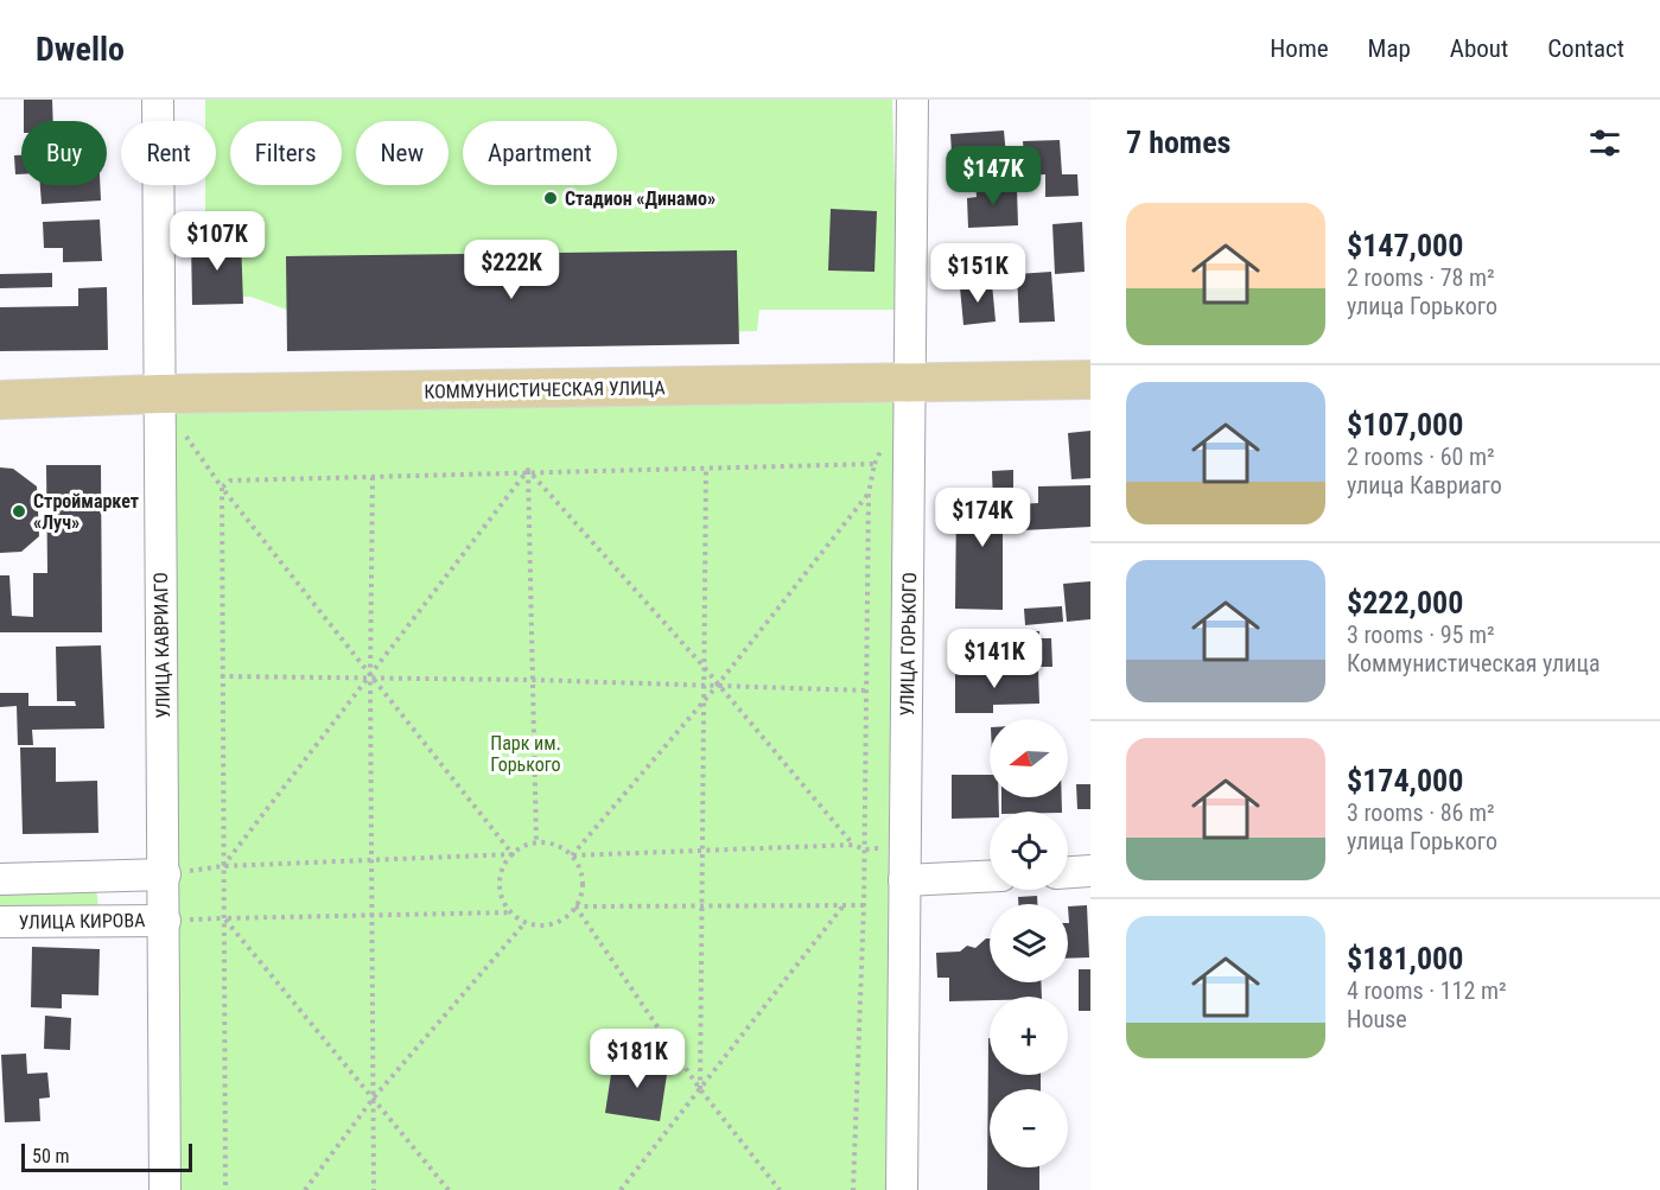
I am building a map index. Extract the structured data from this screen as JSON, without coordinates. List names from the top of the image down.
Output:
{
  "streets": {
    "main road": ["КОММУНИСТИЧЕСКАЯ УЛИЦА"],
    "street": ["УЛИЦА ГОРЬКОГО", "УЛИЦА КАВРИАГО", "УЛИЦА КИРОВА"]
  },
  "crossings": [
    ["КОММУНИСТИЧЕСКАЯ УЛИЦА", "УЛИЦА ГОРЬКОГО"],
    ["КОММУНИСТИЧЕСКАЯ УЛИЦА", "УЛИЦА КАВРИАГО"],
    ["УЛИЦА КАВРИАГО", "УЛИЦА КИРОВА"]
  ],
  "parks": ["Парк им. Горького"],
  "places": ["Стадион «Динамо»", "Строймаркет «Луч»"],
  "scale_bar": "50 m",
  "north": "left",
  "page": {
    "header": "Dwello",
    "nav": [
      "Home",
      "Map",
      "About",
      "Contact"
    ],
    "heading": "7 homes",
    "chip": [
      "Buy",
      "Rent",
      "Filters",
      "New",
      "Apartment"
    ],
    "price": [
      "$147K",
      "$107K",
      "$222K",
      "$151K",
      "$174K",
      "$141K",
      "$181K"
    ],
    "list": [
      {
        "name": "$147,000",
        "note": "2 rooms · 78 m² · улица Горького"
      },
      {
        "name": "$107,000",
        "note": "2 rooms · 60 m² · улица Кавриаго"
      },
      {
        "name": "$222,000",
        "note": "3 rooms · 95 m² · Коммунистическая улица"
      },
      {
        "name": "$174,000",
        "note": "3 rooms · 86 m² · улица Горького"
      },
      {
        "name": "$181,000",
        "note": "4 rooms · 112 m² · House"
      }
    ],
    "map_buttons": ["+", "−"],
    "scale": "50 m"
  }
}
